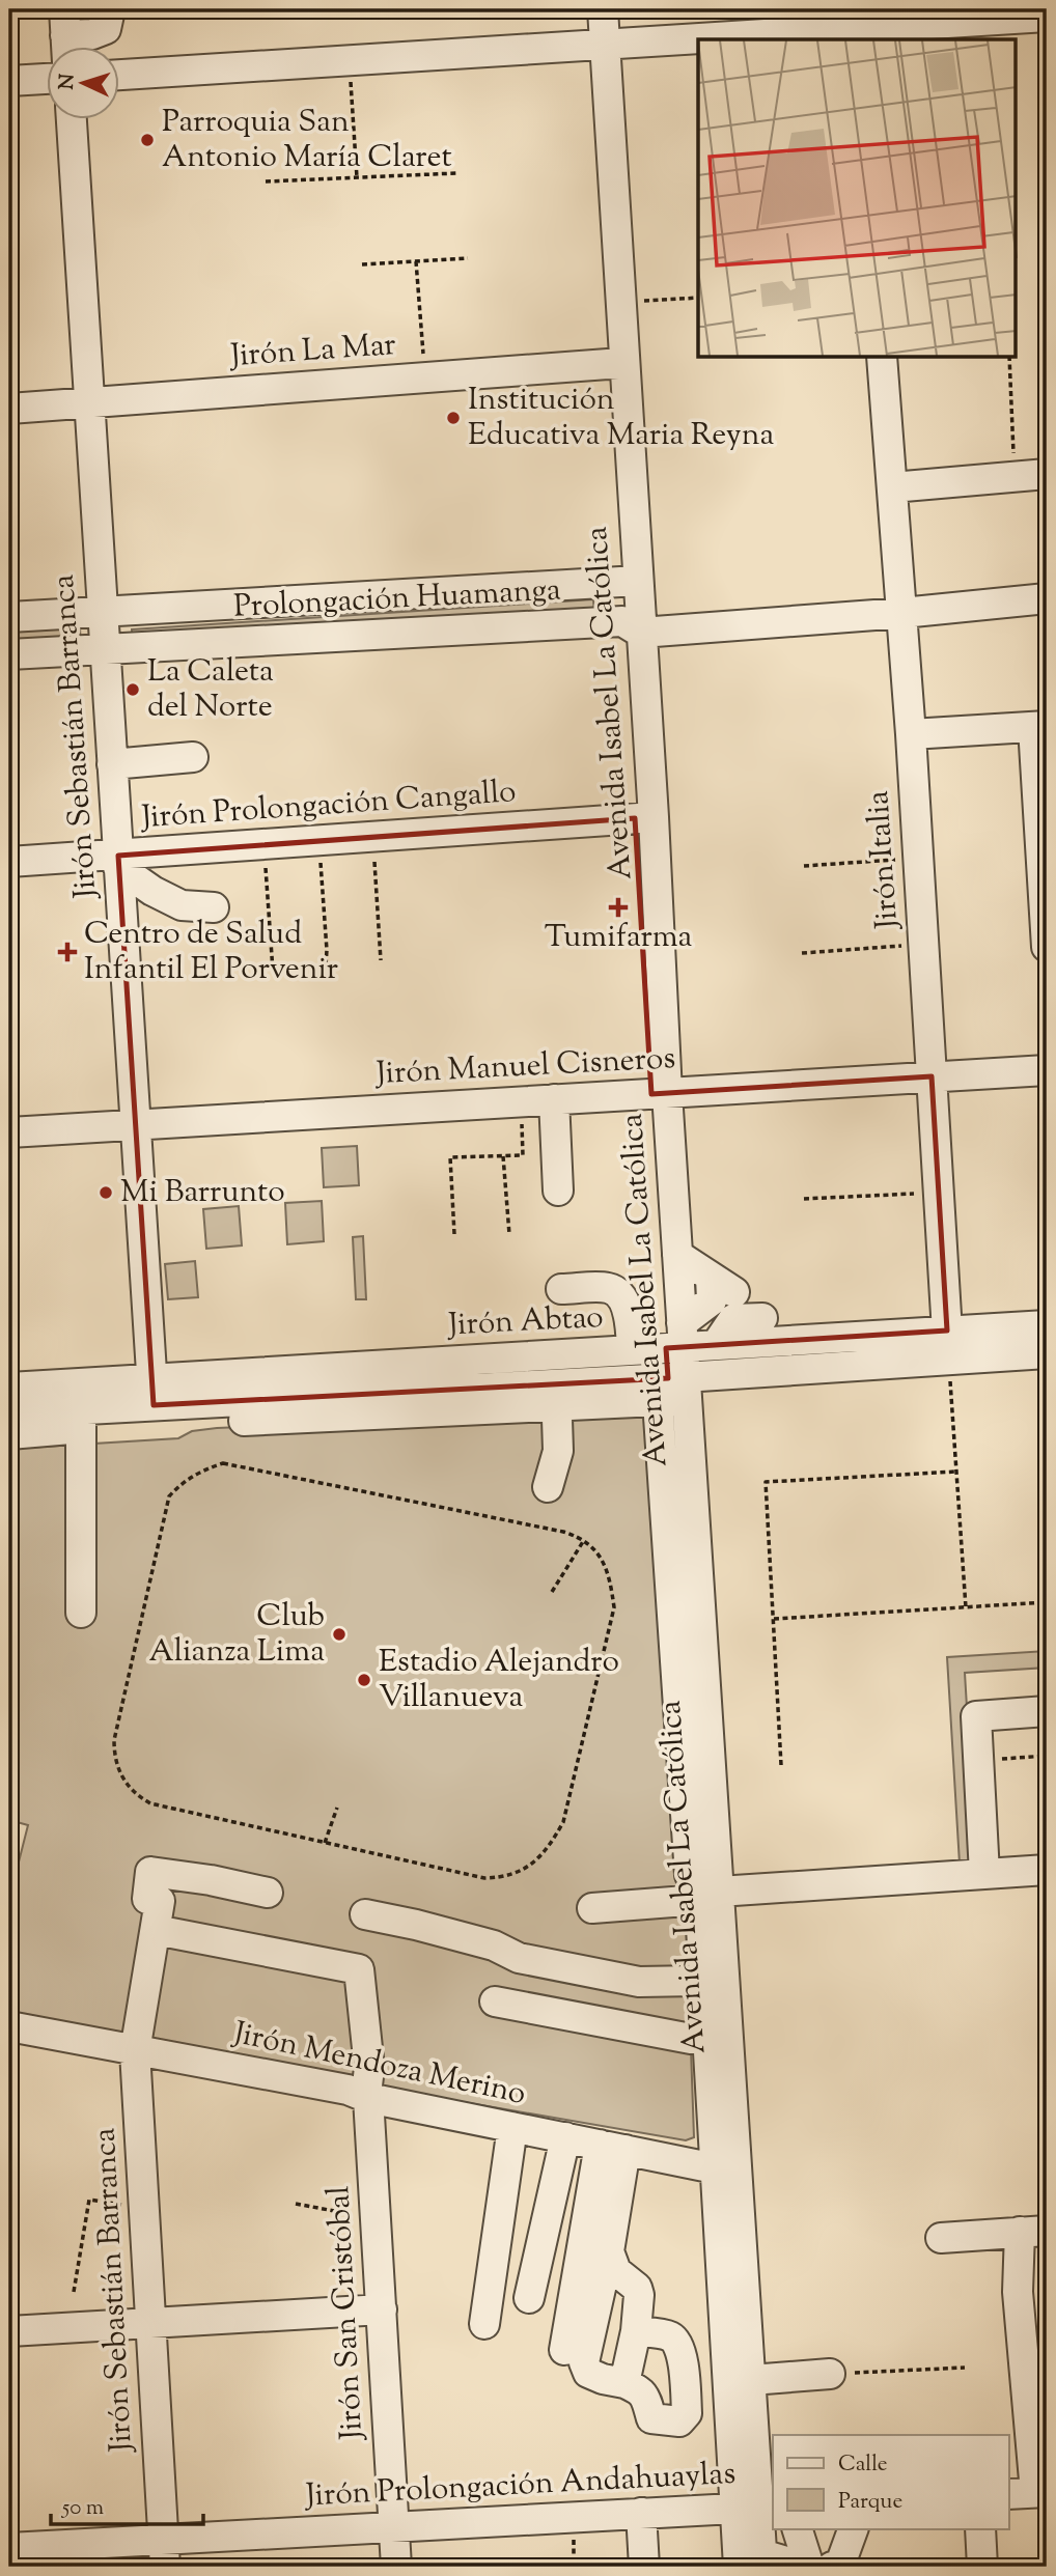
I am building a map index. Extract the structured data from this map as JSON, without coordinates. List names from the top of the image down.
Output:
{
  "streets": {
    "street": [
      "Jirón La Mar",
      "Prolongación Huamanga",
      "Avenida Isabel La Católica",
      "Jirón Sebastián Barranca",
      "Jirón Prolongación Cangallo",
      "Jirón Italia",
      "Jirón Manuel Cisneros",
      "Jirón Abtao",
      "Jirón Mendoza Merino",
      "Jirón San Cristóbal",
      "Jirón Prolongación Andahuaylas"
    ]
  },
  "crossings": [
    ["Jirón La Mar", "Avenida Isabel La Católica"],
    ["Jirón La Mar", "Jirón Sebastián Barranca"],
    ["Prolongación Huamanga", "Avenida Isabel La Católica"],
    ["Prolongación Huamanga", "Jirón Sebastián Barranca"],
    ["Prolongación Huamanga", "Jirón Italia"],
    ["Avenida Isabel La Católica", "Jirón Prolongación Cangallo"],
    ["Avenida Isabel La Católica", "Jirón Manuel Cisneros"],
    ["Avenida Isabel La Católica", "Jirón Abtao"],
    ["Avenida Isabel La Católica", "Jirón Mendoza Merino"],
    ["Avenida Isabel La Católica", "Jirón Prolongación Andahuaylas"],
    ["Jirón Sebastián Barranca", "Jirón Prolongación Cangallo"],
    ["Jirón Sebastián Barranca", "Jirón Manuel Cisneros"],
    ["Jirón Sebastián Barranca", "Jirón Abtao"],
    ["Jirón Sebastián Barranca", "Jirón Mendoza Merino"],
    ["Jirón Sebastián Barranca", "Jirón San Cristóbal"],
    ["Jirón Sebastián Barranca", "Jirón Prolongación Andahuaylas"],
    ["Jirón Italia", "Jirón Manuel Cisneros"],
    ["Jirón Italia", "Jirón Abtao"],
    ["Jirón Mendoza Merino", "Jirón San Cristóbal"],
    ["Jirón San Cristóbal", "Jirón Prolongación Andahuaylas"]
  ],
  "places": {
    "other": [
      "Parroquia San Antonio María Claret",
      "Institución Educativa Maria Reyna",
      "La Caleta del Norte",
      "Mi Barrunto",
      "Club Alianza Lima",
      "Estadio Alejandro Villanueva"
    ],
    "health": ["Tumifarma", "Centro de Salud Infantil El Porvenir"]
  },
  "legend": ["Calle", "Parque"],
  "scale_bar": "50 m",
  "north": "left"
}
